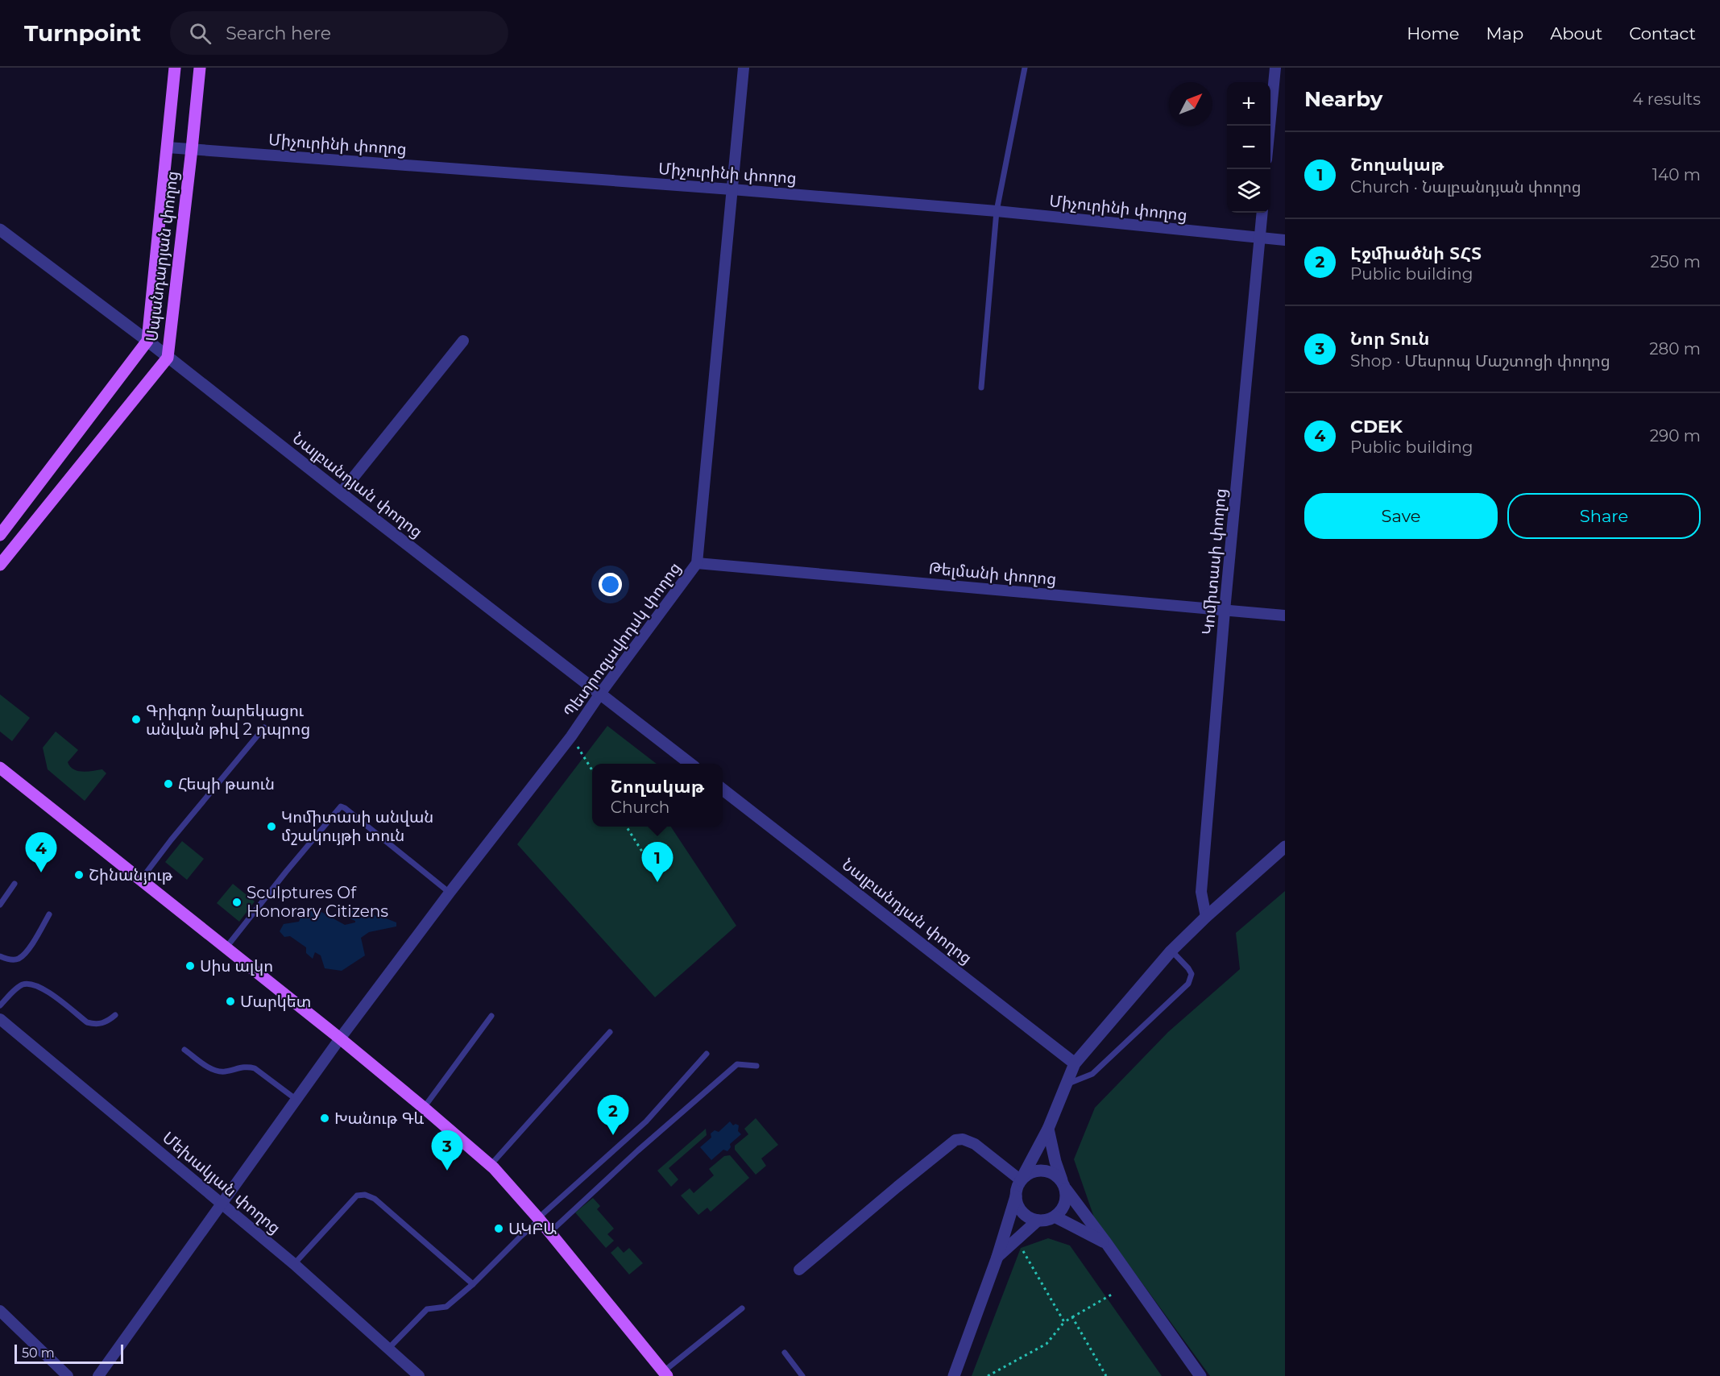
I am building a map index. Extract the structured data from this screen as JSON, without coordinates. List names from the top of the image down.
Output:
{
  "streets": {
    "main road": ["Սպանդարյան փողոց"],
    "street": [
      "Միչուրինի փողոց",
      "Նալբանդյան փողոց",
      "Կոմիտասի փողոց",
      "Թելմանի փողոց",
      "Պետրոզավոդսկ փողոց",
      "Մեխակյան փողոց"
    ]
  },
  "crossings": [
    ["Միչուրինի փողոց", "Սպանդարյան փողոց"],
    ["Միչուրինի փողոց", "Կոմիտասի փողոց"],
    ["Միչուրինի փողոց", "Պետրոզավոդսկ փողոց"],
    ["Սպանդարյան փողոց", "Նալբանդյան փողոց"],
    ["Նալբանդյան փողոց", "Պետրոզավոդսկ փողոց"],
    ["Կոմիտասի փողոց", "Թելմանի փողոց"],
    ["Թելմանի փողոց", "Պետրոզավոդսկ փողոց"],
    ["Պետրոզավոդսկ փողոց", "Մեխակյան փողոց"]
  ],
  "places": [
    "Գրիգոր Նարեկացու անվան թիվ 2 դպրոց",
    "Հեպի թաուն",
    "Կոմիտասի անվան մշակույթի տուն",
    "Շինանյութ",
    "Sculptures Of Honorary Citizens",
    "Սիս ալկո",
    "Մարկետ",
    "Խանութ Գև",
    "ԱԿԲԱ"
  ],
  "scale_bar": "50 m",
  "north": "top right",
  "page": {
    "header": "Turnpoint",
    "search": "Search here",
    "nav": [
      "Home",
      "Map",
      "About",
      "Contact"
    ],
    "heading": ["Nearby", "4 results"],
    "map_buttons": ["+", "−"],
    "list": [
      {
        "mark": "1",
        "name": "Շողակաթ",
        "note": "Church · Նալբանդյան փողոց",
        "value": "140 m"
      },
      {
        "mark": "2",
        "name": "Էջմիածնի ՏՀՏ",
        "note": "Public building",
        "value": "250 m"
      },
      {
        "mark": "3",
        "name": "Նոր Տուն",
        "note": "Shop · Մեսրոպ Մաշտոցի փողոց",
        "value": "280 m"
      },
      {
        "mark": "4",
        "name": "CDEK",
        "note": "Public building",
        "value": "290 m"
      }
    ],
    "buttons": ["Save", "Share"],
    "popup": ["Շողակաթ", "Church"],
    "pins": [
      "4",
      "1",
      "2",
      "3"
    ],
    "scale": "50 m"
  }
}
